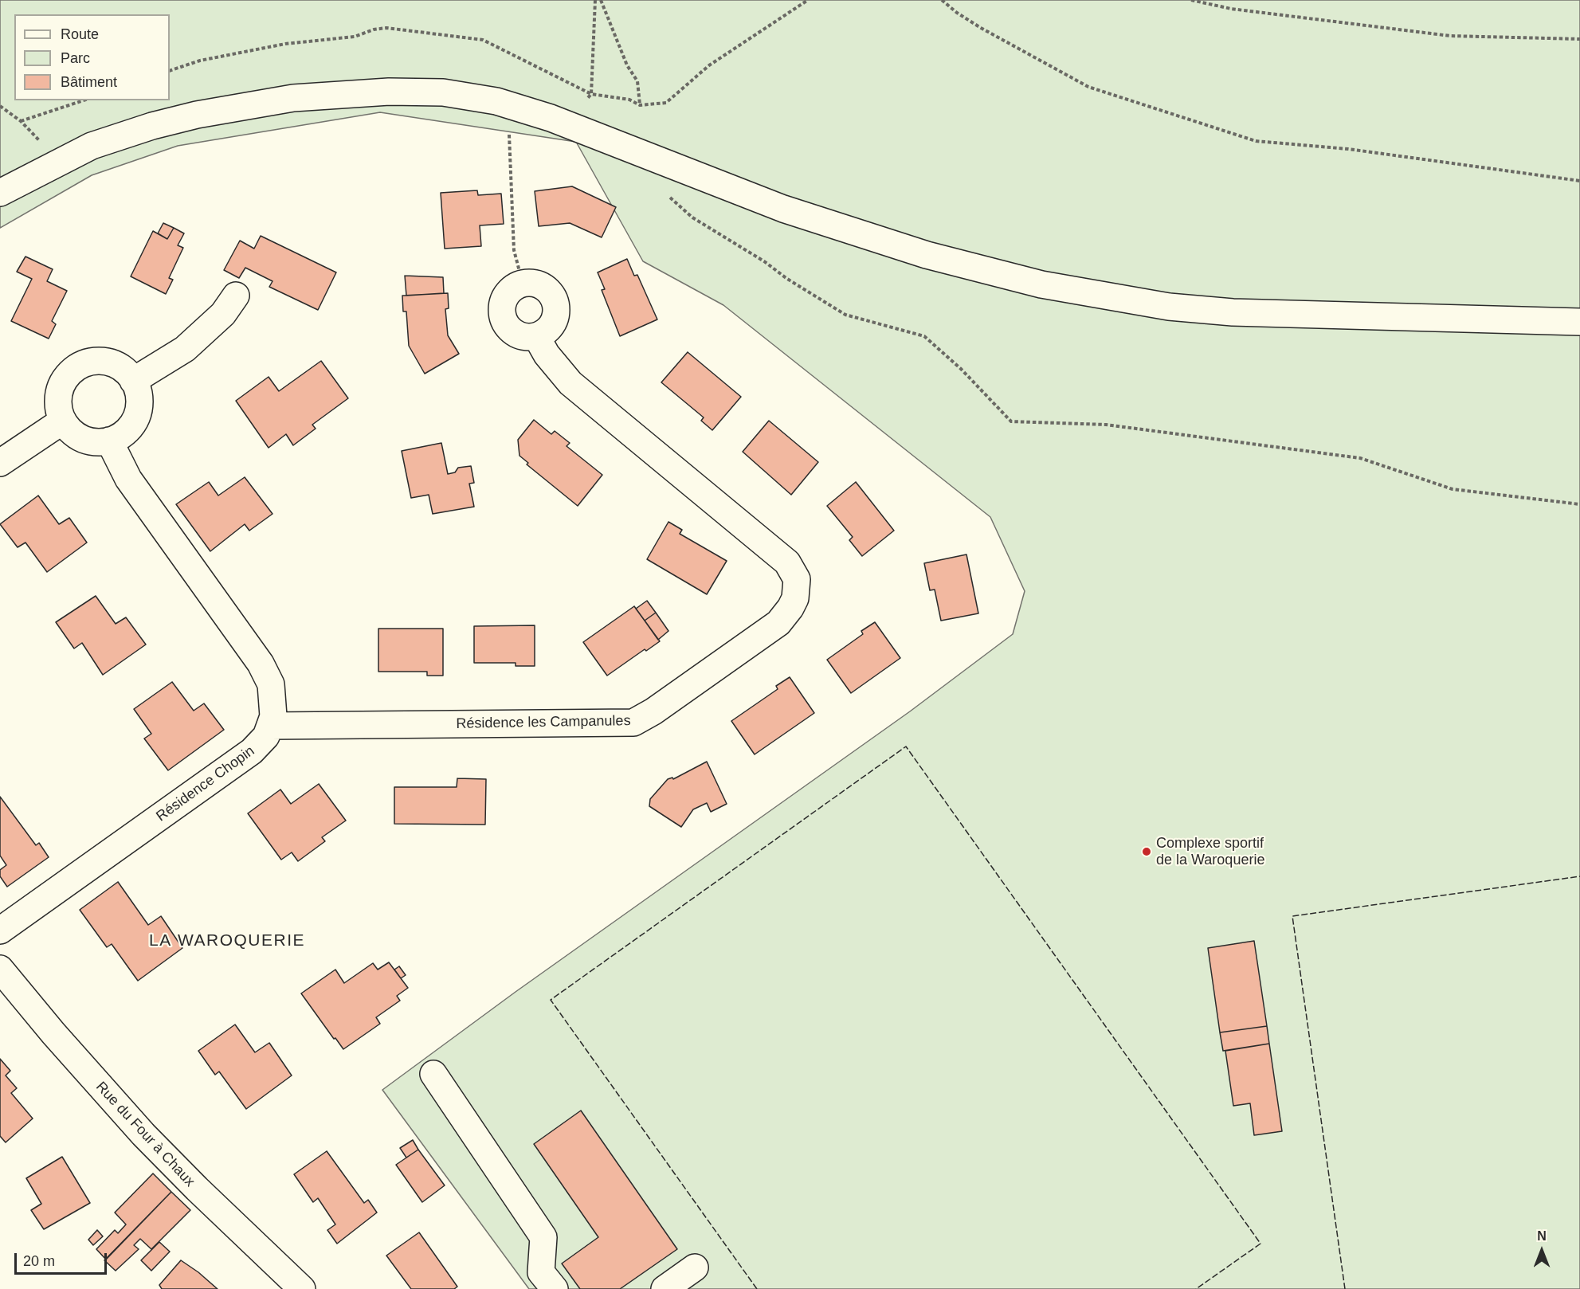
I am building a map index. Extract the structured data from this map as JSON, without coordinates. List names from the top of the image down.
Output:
{
  "streets": {
    "street": ["Résidence les Campanules", "Résidence Chopin", "Rue du Four à Chaux"]
  },
  "crossings": [
    ["Résidence les Campanules", "Résidence Chopin"]
  ],
  "districts": ["LA WAROQUERIE"],
  "places": ["Complexe sportif de la Waroquerie"],
  "legend": ["Route", "Parc", "Bâtiment"],
  "scale_bar": "20 m",
  "north": "top"
}
